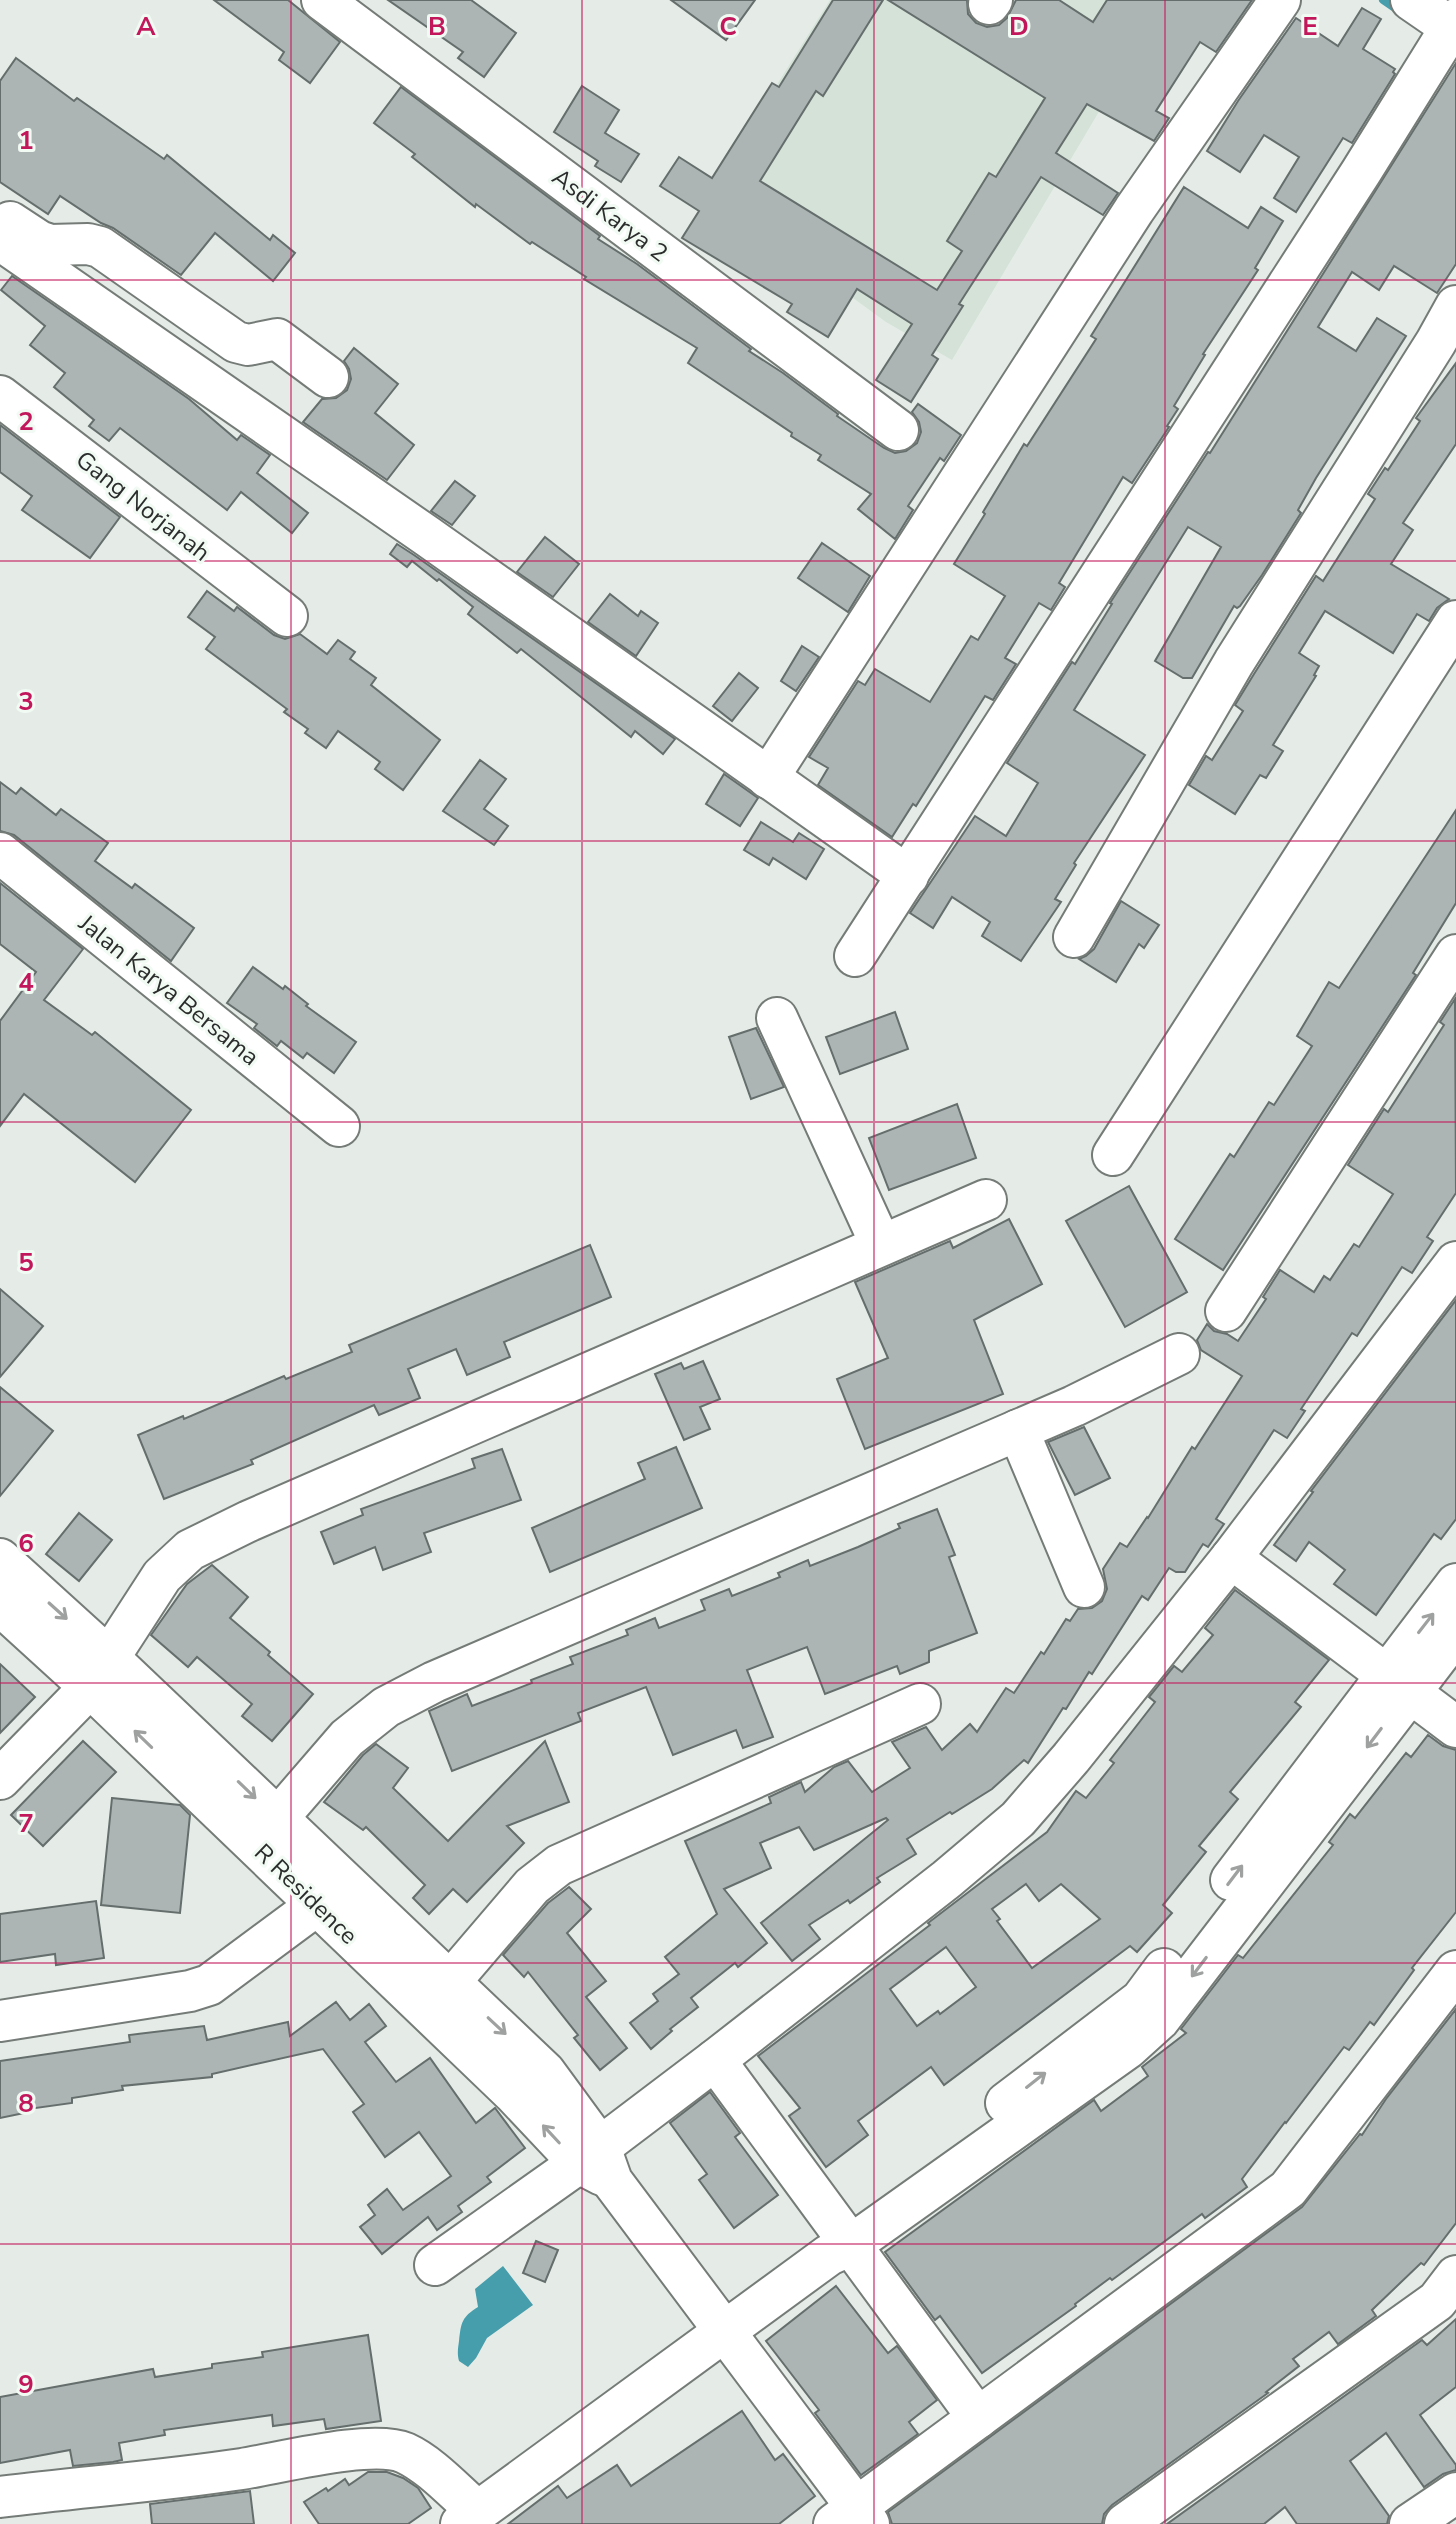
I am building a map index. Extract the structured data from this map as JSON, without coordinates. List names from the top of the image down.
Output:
{
  "streets": {
    "street": [
      "Asdi Karya 2",
      "Gang Norjanah",
      "Jalan Karya Bersama",
      "R Residence"
    ]
  },
  "grid": {
    "columns": [
      "A",
      "B",
      "C",
      "D",
      "E"
    ],
    "rows": [
      "1",
      "2",
      "3",
      "4",
      "5",
      "6",
      "7",
      "8",
      "9"
    ]
  }
}
